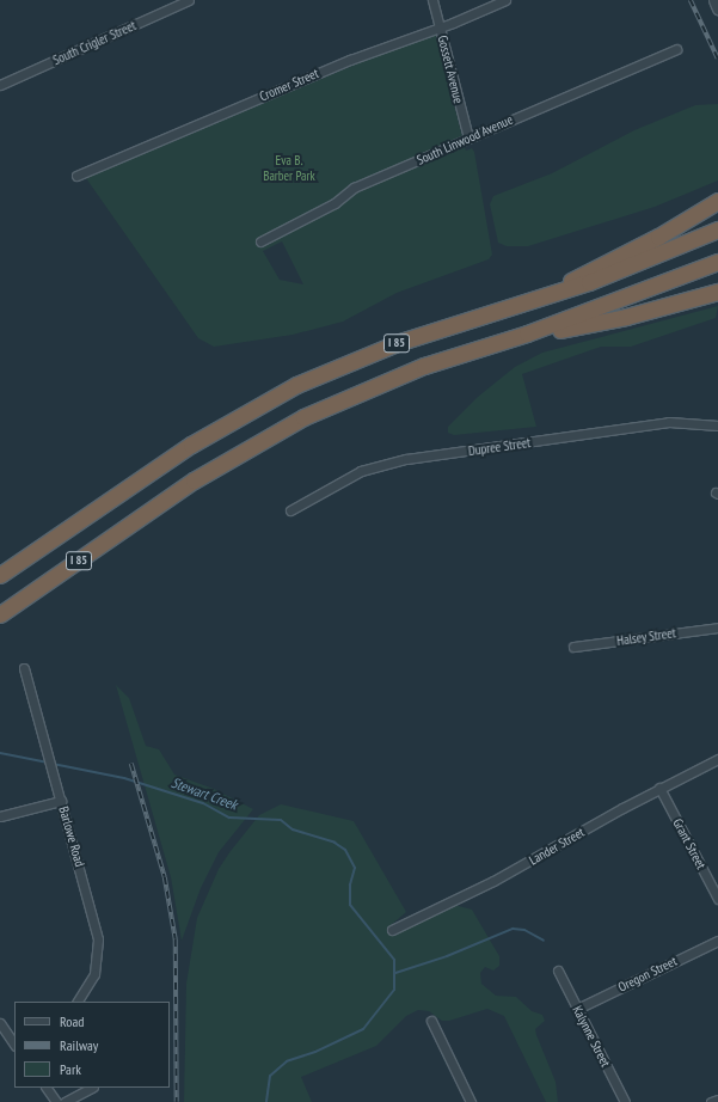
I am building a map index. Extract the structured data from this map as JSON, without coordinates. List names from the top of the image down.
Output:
{
  "streets": {
    "highway": ["I 85"],
    "street": [
      "South Crigler Street",
      "Gossett Avenue",
      "Cromer Street",
      "South Linwood Avenue",
      "Dupree Street",
      "Halsey Street",
      "Barlowe Road",
      "Grant Street",
      "Lander Street",
      "Oregon Street",
      "Kalynne Street"
    ]
  },
  "crossings": [
    ["Gossett Avenue", "Cromer Street"],
    ["Gossett Avenue", "South Linwood Avenue"],
    ["Grant Street", "Lander Street"],
    ["Oregon Street", "Kalynne Street"]
  ],
  "water": ["Stewart Creek"],
  "parks": ["Eva B. Barber Park"],
  "legend": ["Road", "Railway", "Park"]
}
